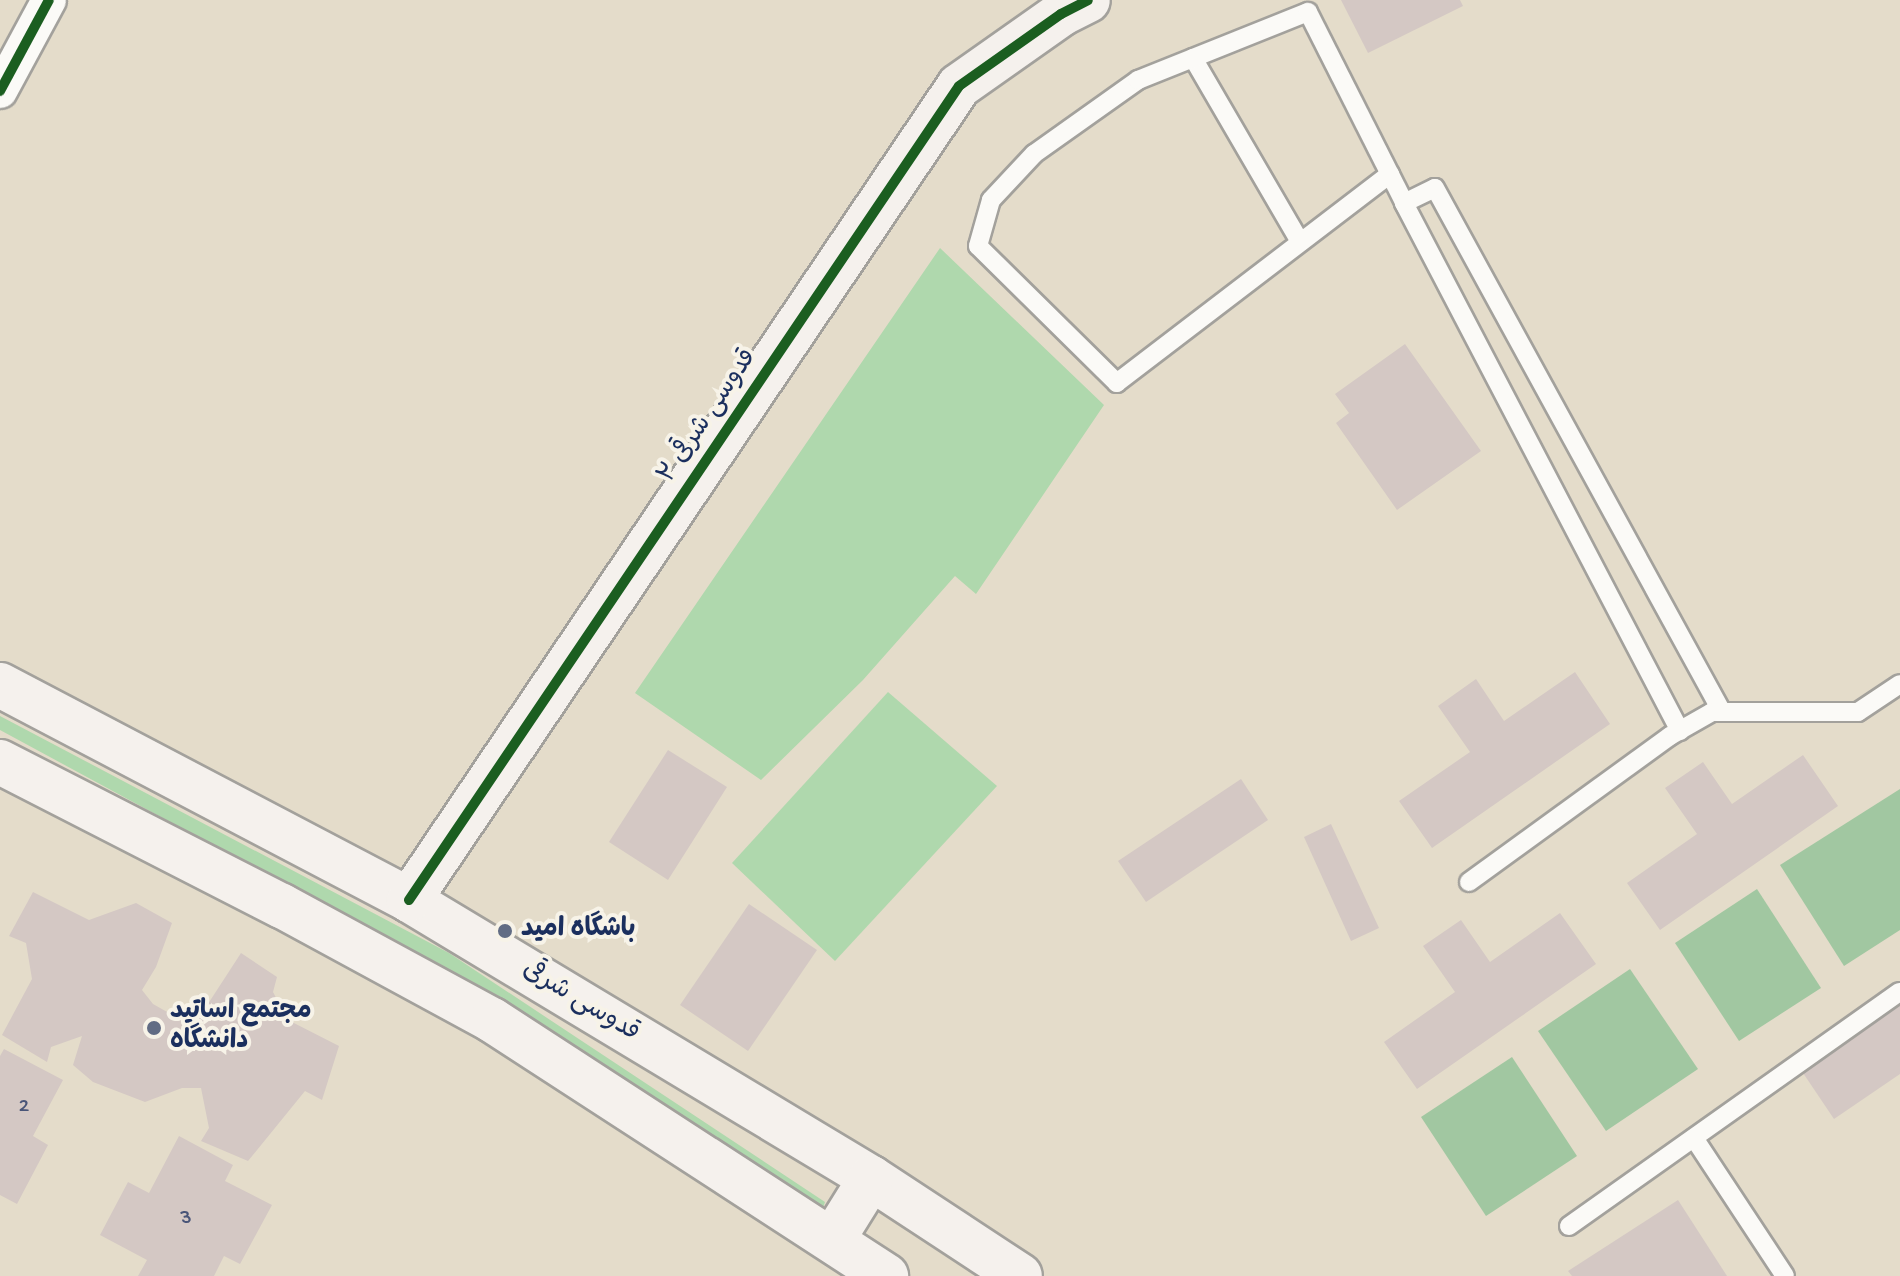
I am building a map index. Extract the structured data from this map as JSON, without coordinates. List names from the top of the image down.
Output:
{
  "streets": {
    "main road": ["قدوسی شرقی ۲", "قدوسی شرقی"]
  },
  "crossings": [
    ["قدوسی شرقی ۲", "قدوسی شرقی"]
  ],
  "places": ["باشگاه امید", "مجتمع اساتید دانشگاه"],
  "house_numbers": ["2", "3"]
}
